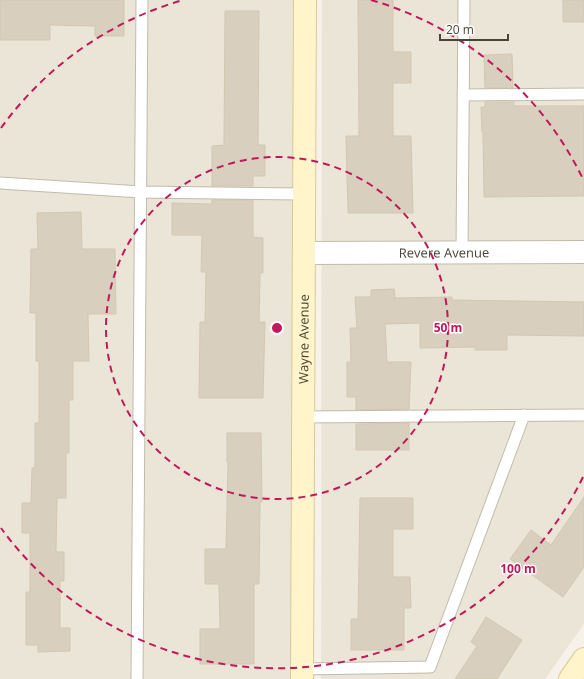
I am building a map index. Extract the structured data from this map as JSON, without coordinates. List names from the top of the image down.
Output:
{
  "streets": {
    "main road": ["Wayne Avenue"],
    "street": ["Revere Avenue"]
  },
  "crossings": [
    ["Revere Avenue", "Wayne Avenue"]
  ],
  "scale_bar": "20 m",
  "rings": ["50 m", "100 m"]
}
